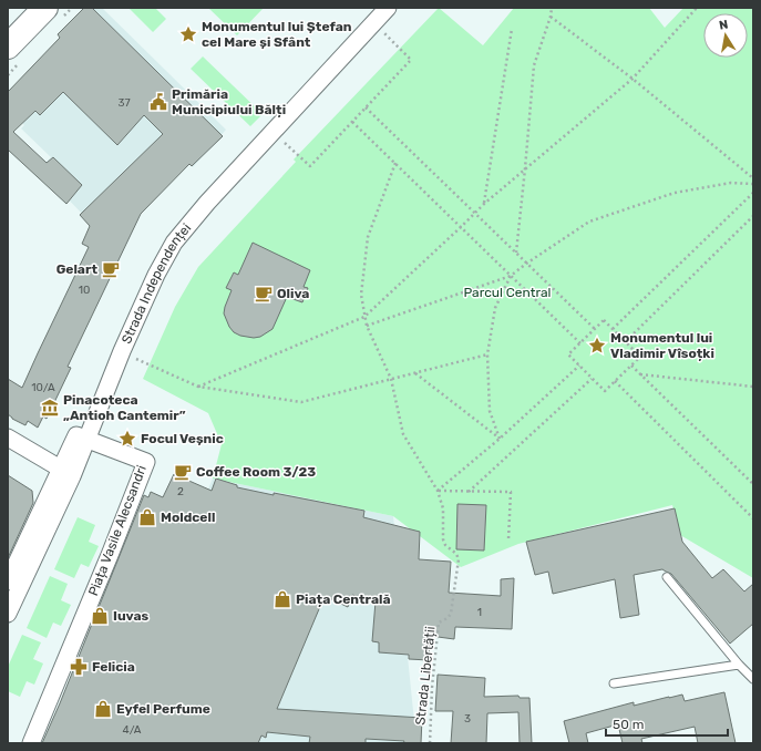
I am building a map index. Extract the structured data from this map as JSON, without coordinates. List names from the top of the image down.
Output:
{
  "streets": {
    "street": ["Strada Independenței", "Piața Vasile Alecsandri"],
    "path": ["Strada Libertății"]
  },
  "crossings": [
    ["Strada Independenței", "Piața Vasile Alecsandri"]
  ],
  "parks": ["Parcul Central"],
  "places": {
    "place": ["Monumentul lui Ștefan cel Mare și Sfânt", "Monumentul lui Vladimir Vîsoțki", "Focul Veșnic"],
    "public building": ["Primăria Municipiului Bălți"],
    "cafe": ["Gelart", "Oliva", "Coffee Room 3/23"],
    "museum": ["Pinacoteca „Antioh Cantemir”"],
    "shop": [
      "Moldcell",
      "Piața Centrală",
      "Iuvas",
      "Eyfel Perfume"
    ],
    "pharmacy": ["Felicia"]
  },
  "house_numbers": [
    "37",
    "10",
    "10/A",
    "2",
    "1",
    "3",
    "4/A"
  ],
  "scale_bar": "50 m",
  "north": "top"
}
